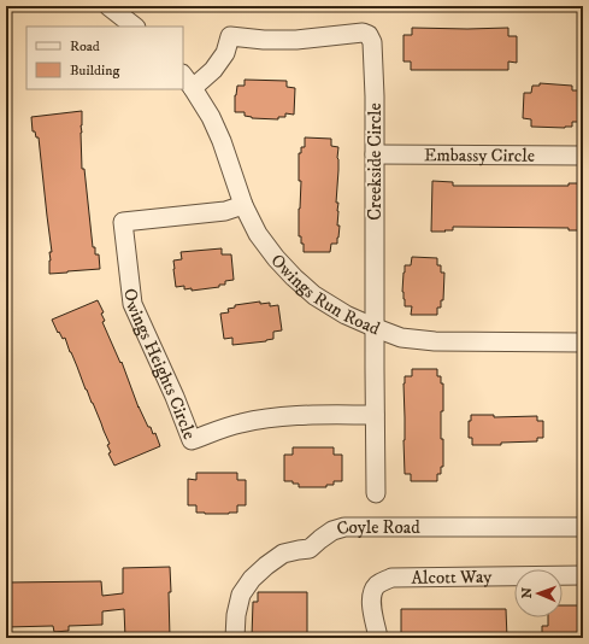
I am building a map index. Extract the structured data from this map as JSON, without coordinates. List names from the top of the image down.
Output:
{
  "streets": {
    "street": [
      "Embassy Circle",
      "Creekside Circle",
      "Owings Run Road",
      "Owings Heights Circle",
      "Coyle Road",
      "Alcott Way"
    ]
  },
  "crossings": [
    ["Embassy Circle", "Creekside Circle"],
    ["Creekside Circle", "Owings Run Road"],
    ["Creekside Circle", "Owings Heights Circle"],
    ["Owings Run Road", "Owings Heights Circle"]
  ],
  "legend": ["Road", "Building"],
  "north": "left"
}
